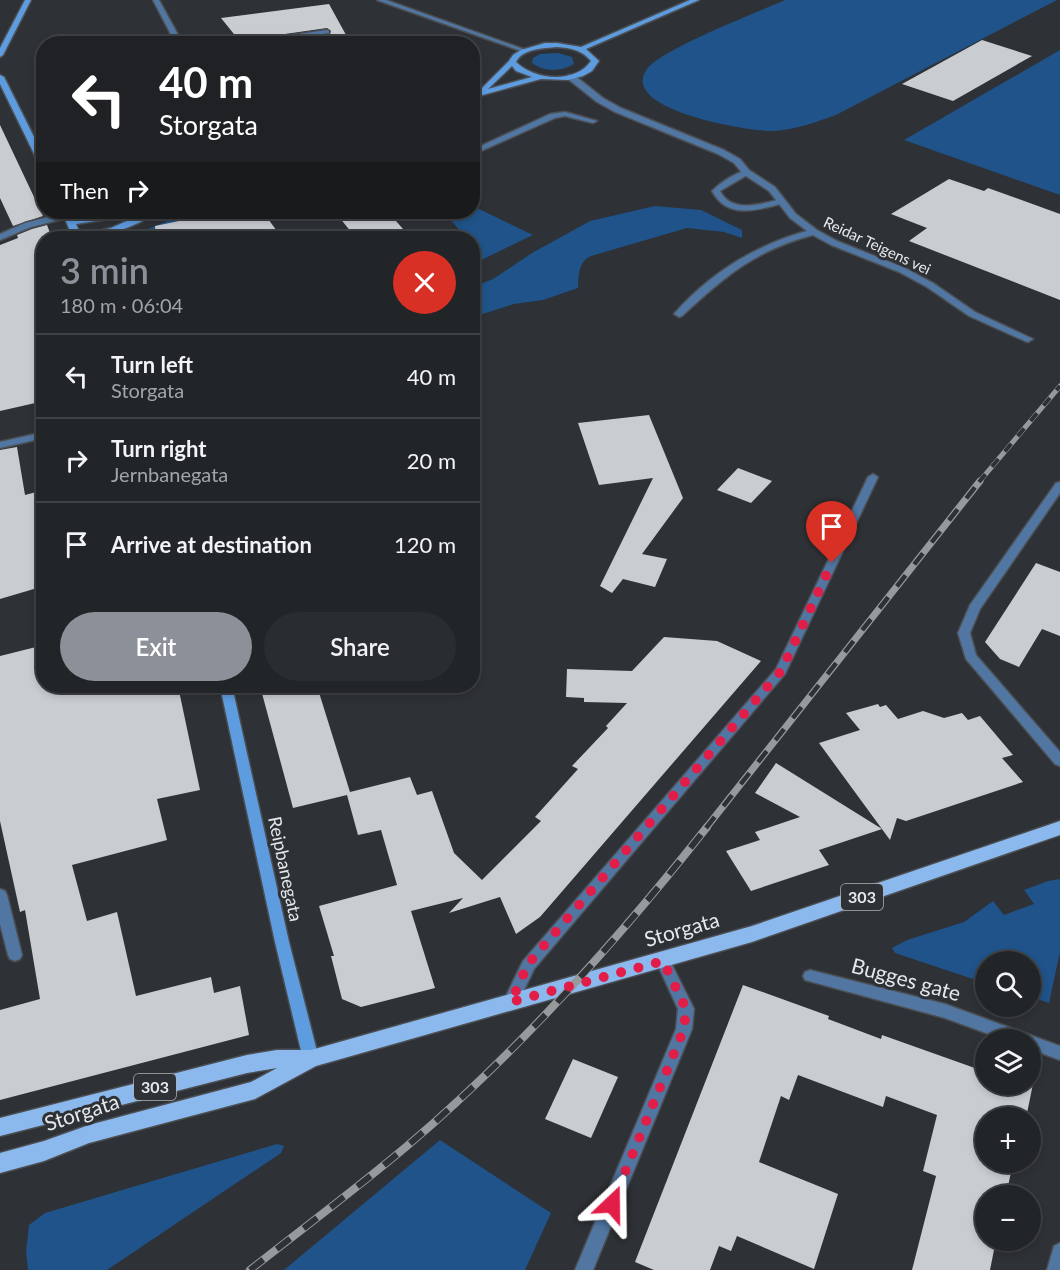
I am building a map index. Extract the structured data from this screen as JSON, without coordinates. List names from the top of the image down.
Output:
{
  "streets": {
    "main road": ["Reipbanegata", "303", "Storgata"],
    "street": ["Reidar Teigens vei", "Bugges gate"]
  },
  "crossings": [
    ["Reipbanegata", "Storgata"]
  ],
  "page": {
    "turn": ["40 m", "Storgata"],
    "then": "Then",
    "heading": ["3 min", "180 m · 06:04"],
    "list": [
      {
        "name": "Turn left",
        "note": "Storgata",
        "value": "40 m"
      },
      {
        "name": "Turn right",
        "note": "Jernbanegata",
        "value": "20 m"
      },
      {
        "name": "Arrive at destination",
        "value": "120 m"
      }
    ],
    "buttons": ["Exit", "Share"],
    "map_buttons": ["+", "−"]
  }
}
